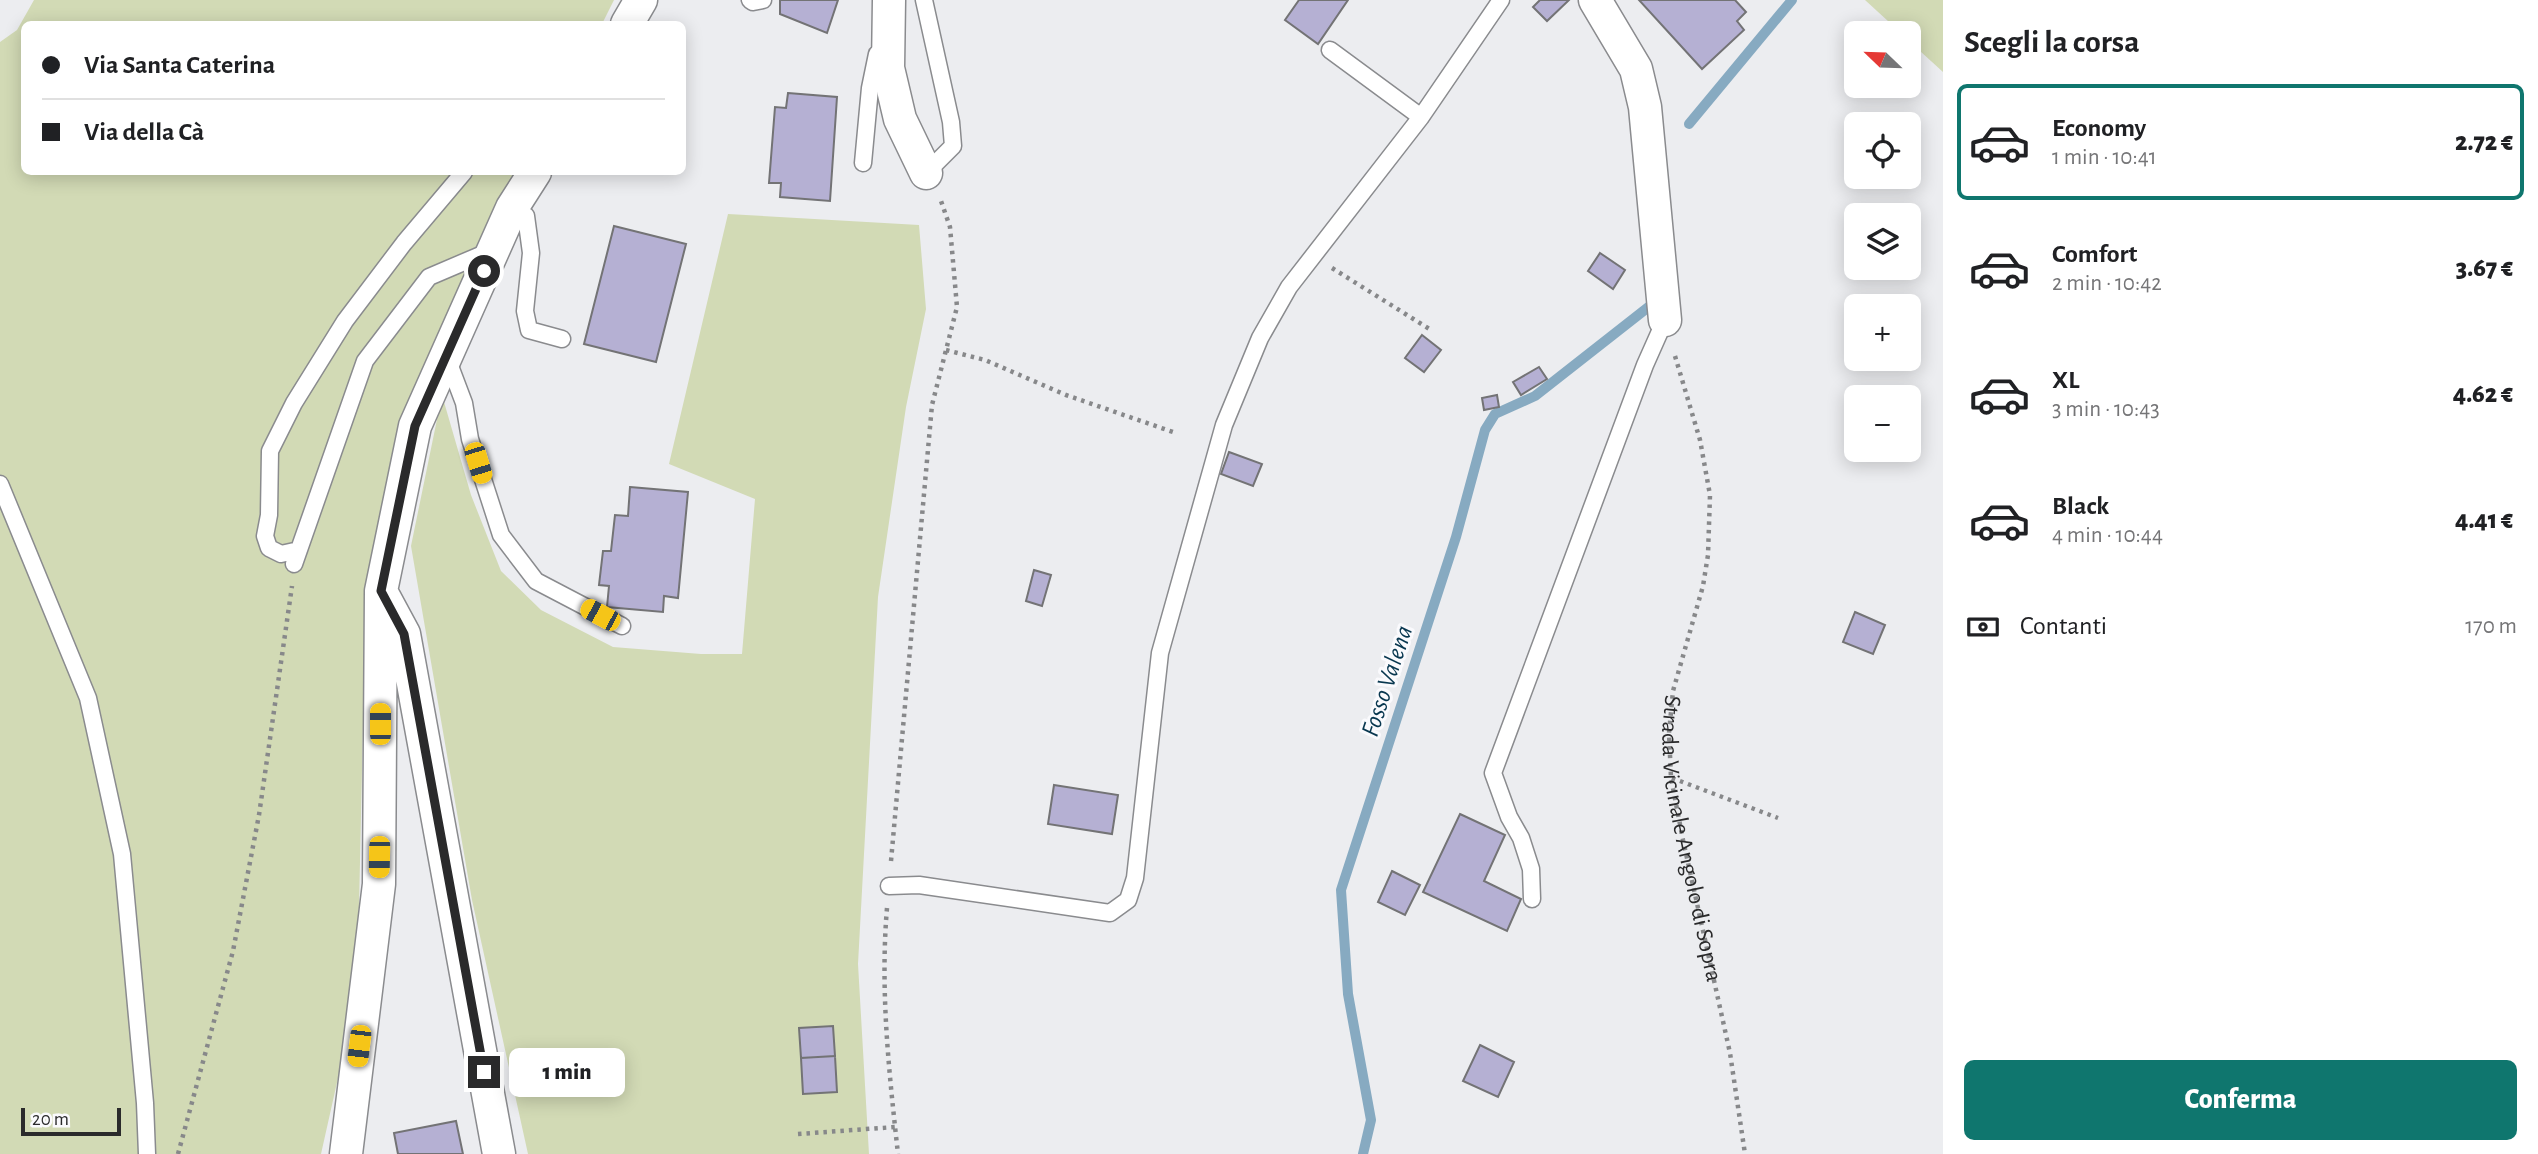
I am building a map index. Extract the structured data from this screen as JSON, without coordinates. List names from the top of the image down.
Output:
{
  "streets": {
    "path": ["Strada Vicinale Angolo di Sopra"]
  },
  "water": ["Fosso Valena"],
  "scale_bar": "20 m",
  "north": "top left",
  "page": {
    "heading": "Scegli la corsa",
    "map_buttons": ["+", "−"],
    "banner": ["Via Santa Caterina", "Via della Cà"],
    "list": [
      {
        "name": "Economy",
        "note": "1 min · 10:41",
        "value": "2.72 €"
      },
      {
        "name": "Comfort",
        "note": "2 min · 10:42",
        "value": "3.67 €"
      },
      {
        "name": "XL",
        "note": "3 min · 10:43",
        "value": "4.62 €"
      },
      {
        "name": "Black",
        "note": "4 min · 10:44",
        "value": "4.41 €"
      }
    ],
    "pay": ["Contanti", "170 m"],
    "buttons": "Conferma",
    "bubble": "1 min",
    "scale": "20 m"
  }
}
